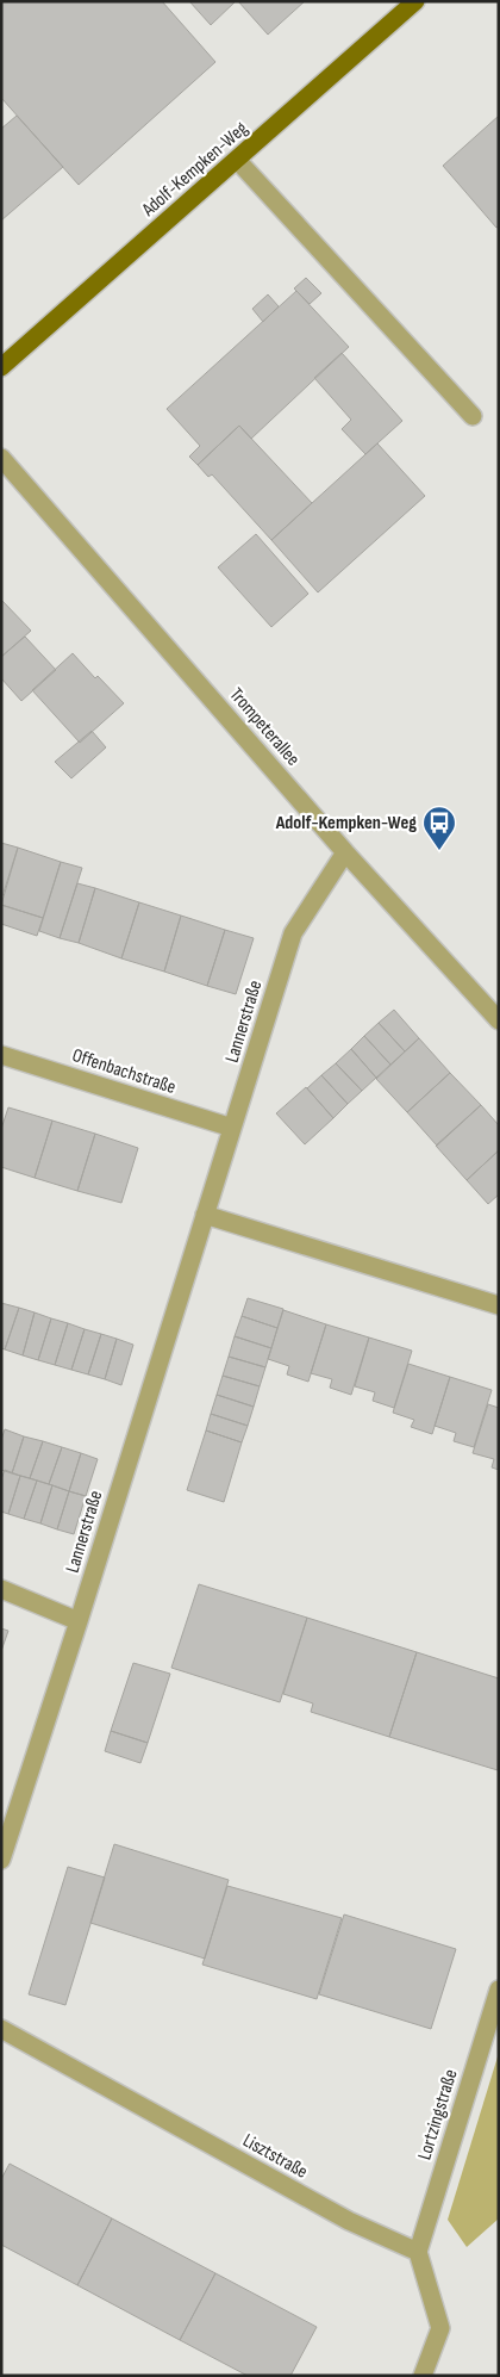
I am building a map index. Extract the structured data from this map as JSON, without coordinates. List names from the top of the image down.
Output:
{
  "streets": {
    "main road": ["Adolf-Kempken-Weg"],
    "street": [
      "Trompeterallee",
      "Lannerstraße",
      "Offenbachstraße",
      "Lortzingstraße",
      "Lisztstraße"
    ]
  },
  "crossings": [
    ["Trompeterallee", "Lannerstraße"],
    ["Lannerstraße", "Offenbachstraße"],
    ["Lortzingstraße", "Lisztstraße"]
  ],
  "places": {
    "bus stop": ["Adolf-Kempken-Weg"]
  }
}
